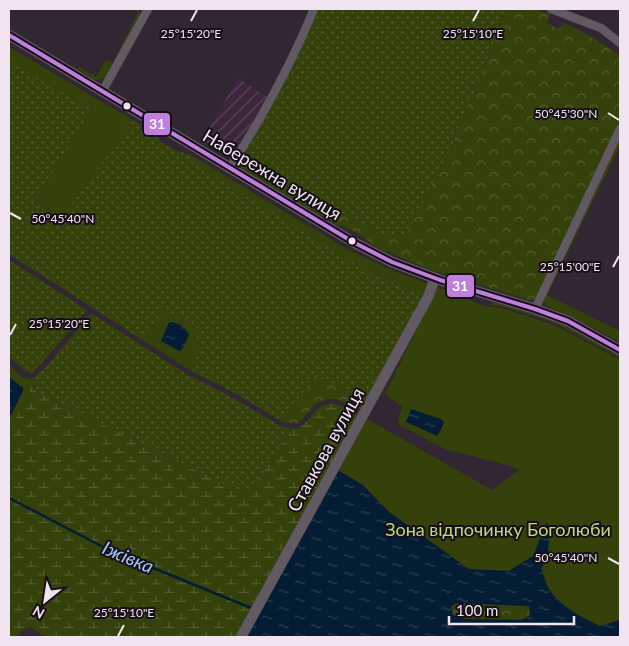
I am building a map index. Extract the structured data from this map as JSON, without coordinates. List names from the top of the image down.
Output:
{
  "streets": {
    "street": ["Набережна вулиця", "Ставкова вулиця"]
  },
  "crossings": [
    ["Набережна вулиця", "Ставкова вулиця"]
  ],
  "water": ["Іжівка"],
  "parks": ["Зона відпочинку Боголюби"],
  "lines": ["transit line 31"],
  "scale_bar": "100 m",
  "north": "bottom left",
  "coordinates": [
    "25°15'20\"E",
    "25°15'10\"E",
    "50°45'30\"N",
    "50°45'40\"N",
    "25°15'00\"E"
  ]
}
